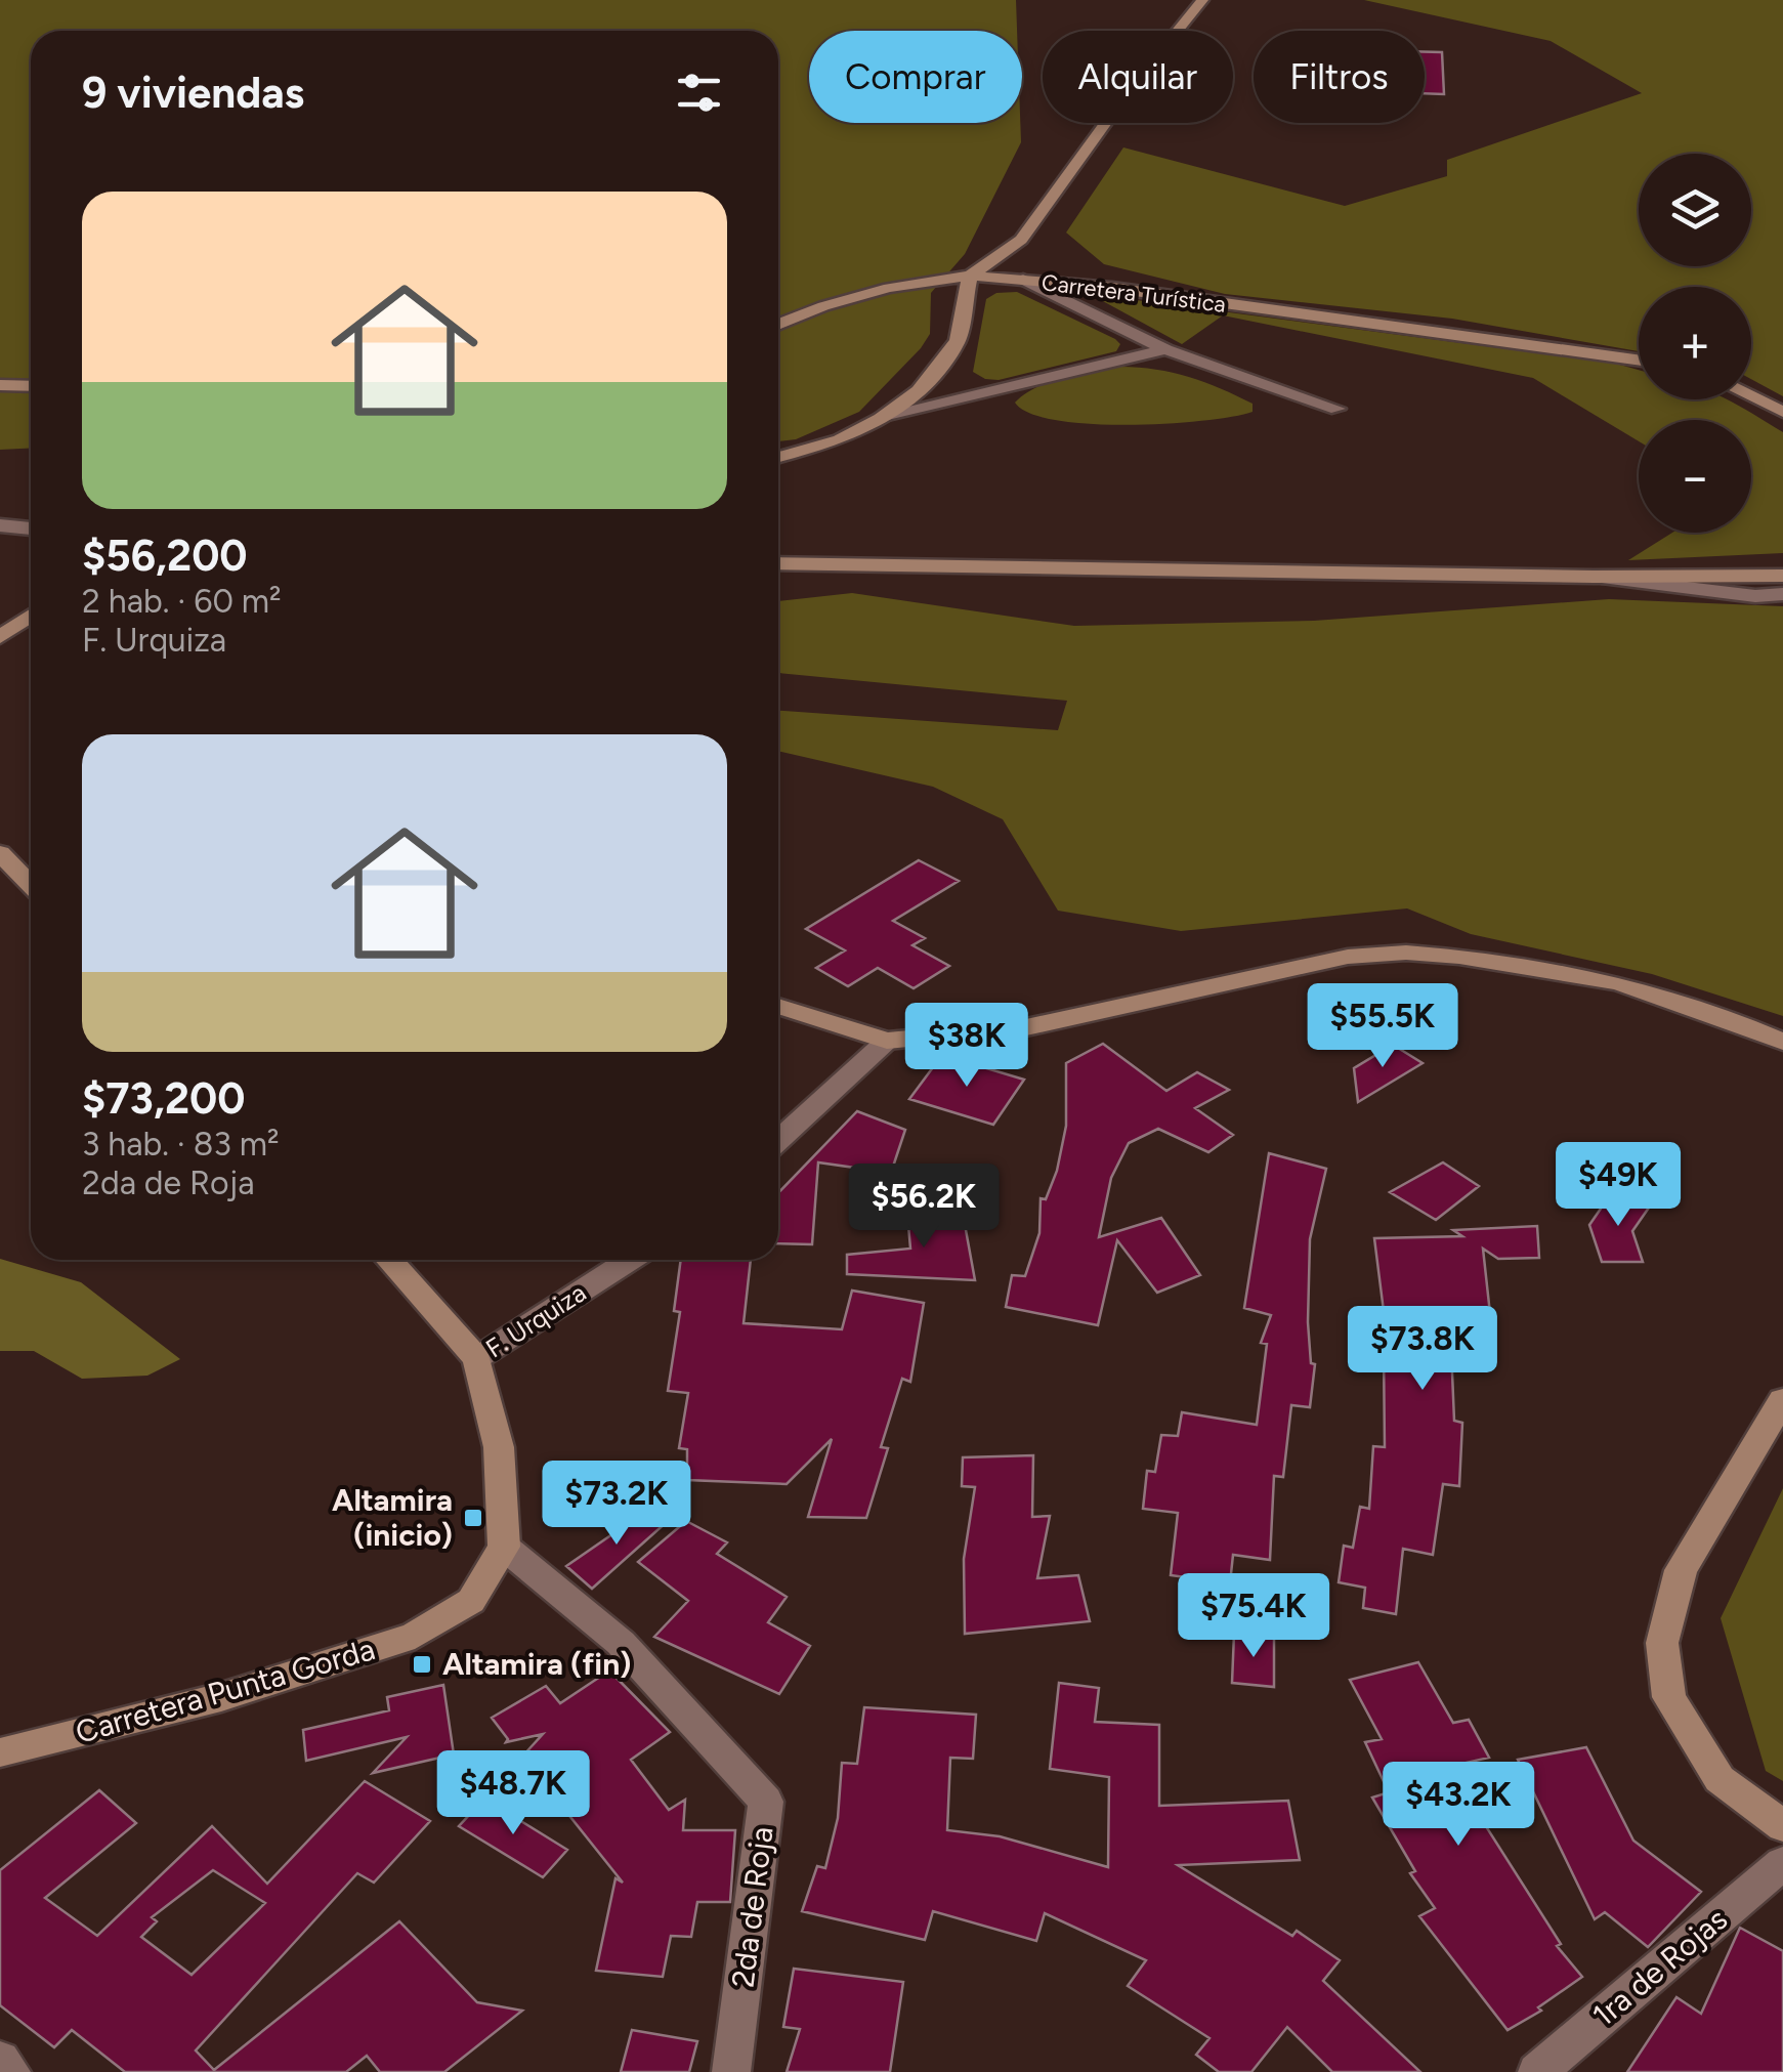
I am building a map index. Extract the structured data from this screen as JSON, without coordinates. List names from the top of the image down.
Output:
{
  "streets": {
    "main road": ["Carretera Turística", "Carretera Punta Gorda"],
    "street": ["F. Urquiza", "2da de Roja", "1ra de Rojas"]
  },
  "crossings": [
    ["Carretera Punta Gorda", "2da de Roja"]
  ],
  "places": {
    "transit": ["Altamira (inicio)", "Altamira (fin)"]
  },
  "page": {
    "chip": ["Comprar", "Alquilar", "Filtros"],
    "heading": "9 viviendas",
    "map_buttons": ["+", "−"],
    "list": [
      {
        "name": "$56,200",
        "note": "2 hab. · 60 m² · F. Urquiza"
      },
      {
        "name": "$73,200",
        "note": "3 hab. · 83 m² · 2da de Roja"
      }
    ],
    "price": [
      "$55.5K",
      "$38K",
      "$49K",
      "$56.2K",
      "$73.8K",
      "$73.2K",
      "$75.4K",
      "$48.7K",
      "$43.2K"
    ]
  }
}
